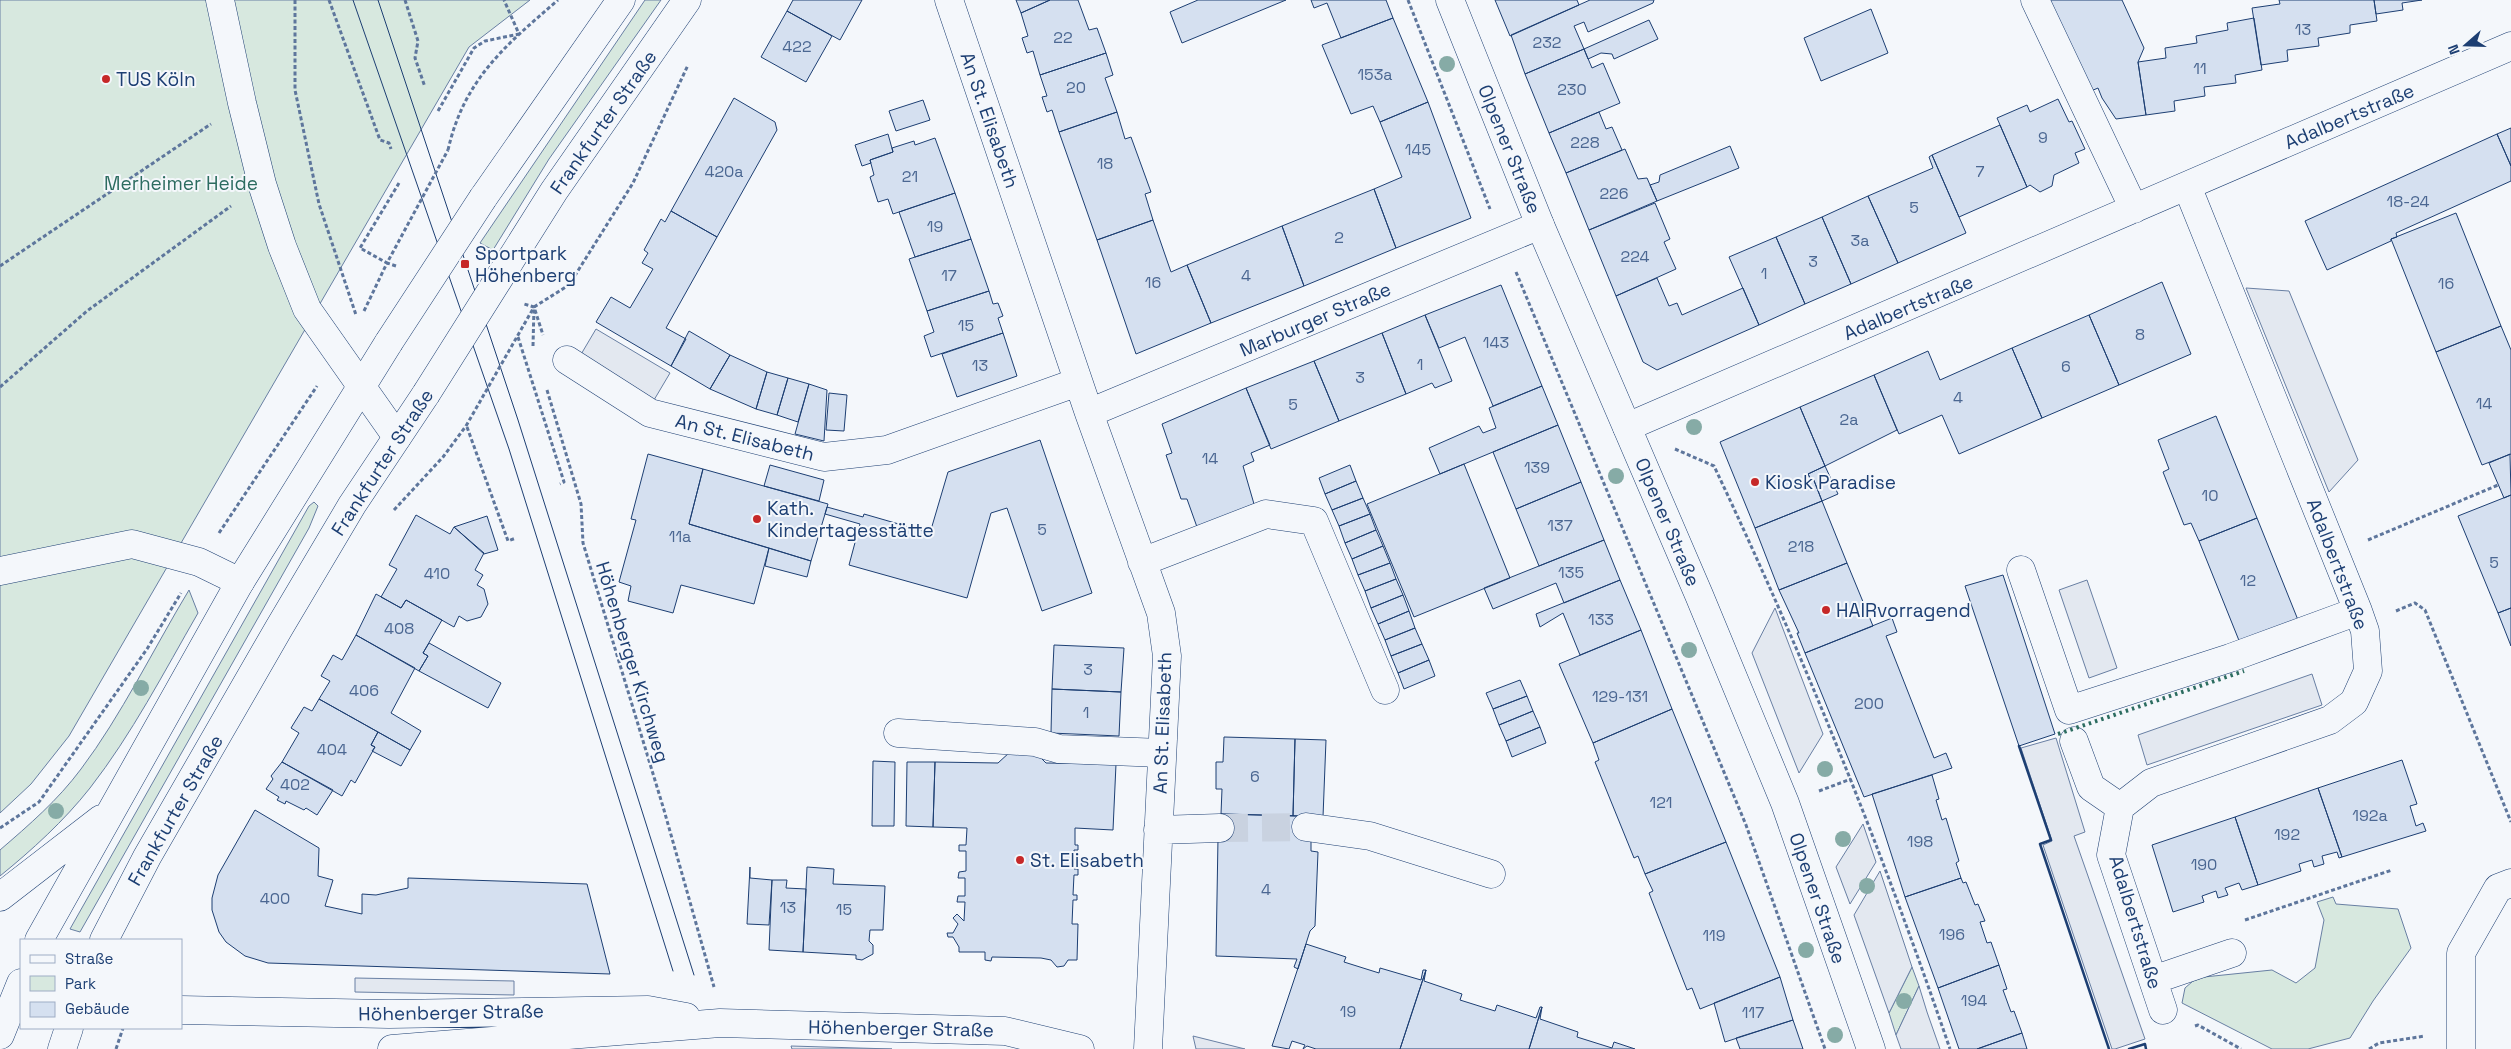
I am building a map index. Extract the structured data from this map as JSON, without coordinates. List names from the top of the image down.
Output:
{
  "streets": {
    "street": [
      "Adalbertstraße",
      "An St. Elisabeth",
      "Frankfurter Straße",
      "Olpener Straße",
      "Marburger Straße",
      "Höhenberger Straße"
    ],
    "path": ["Höhenberger Kirchweg"]
  },
  "crossings": [
    ["Adalbertstraße", "Olpener Straße"],
    ["An St. Elisabeth", "Marburger Straße"],
    ["Olpener Straße", "Marburger Straße"],
    ["Höhenberger Kirchweg", "Höhenberger Straße"]
  ],
  "parks": ["Merheimer Heide"],
  "places": {
    "other": [
      "TUS Köln",
      "Kiosk Paradise",
      "Kath. Kindertagesstätte",
      "HAIRvorragend",
      "St. Elisabeth"
    ],
    "transit": ["Sportpark Höhenberg"]
  },
  "house_numbers": [
    "13",
    "22",
    "232",
    "422",
    "11",
    "153a",
    "20",
    "230",
    "9",
    "228",
    "145",
    "18",
    "420a",
    "7",
    "21",
    "226",
    "18-24",
    "5",
    "19",
    "2",
    "3a",
    "224",
    "3",
    "1",
    "17",
    "4",
    "16",
    "16",
    "15",
    "8",
    "143",
    "1",
    "13",
    "6",
    "3",
    "4",
    "14",
    "5",
    "2a",
    "14",
    "139",
    "10",
    "137",
    "5",
    "11a",
    "218",
    "5",
    "135",
    "410",
    "12",
    "133",
    "408",
    "3",
    "406",
    "129-131",
    "200",
    "1",
    "404",
    "6",
    "402",
    "121",
    "192a",
    "192",
    "198",
    "190",
    "4",
    "400",
    "13",
    "15",
    "196",
    "119",
    "194",
    "19",
    "117"
  ],
  "legend": ["Straße", "Park", "Gebäude"],
  "north": "left"
}
